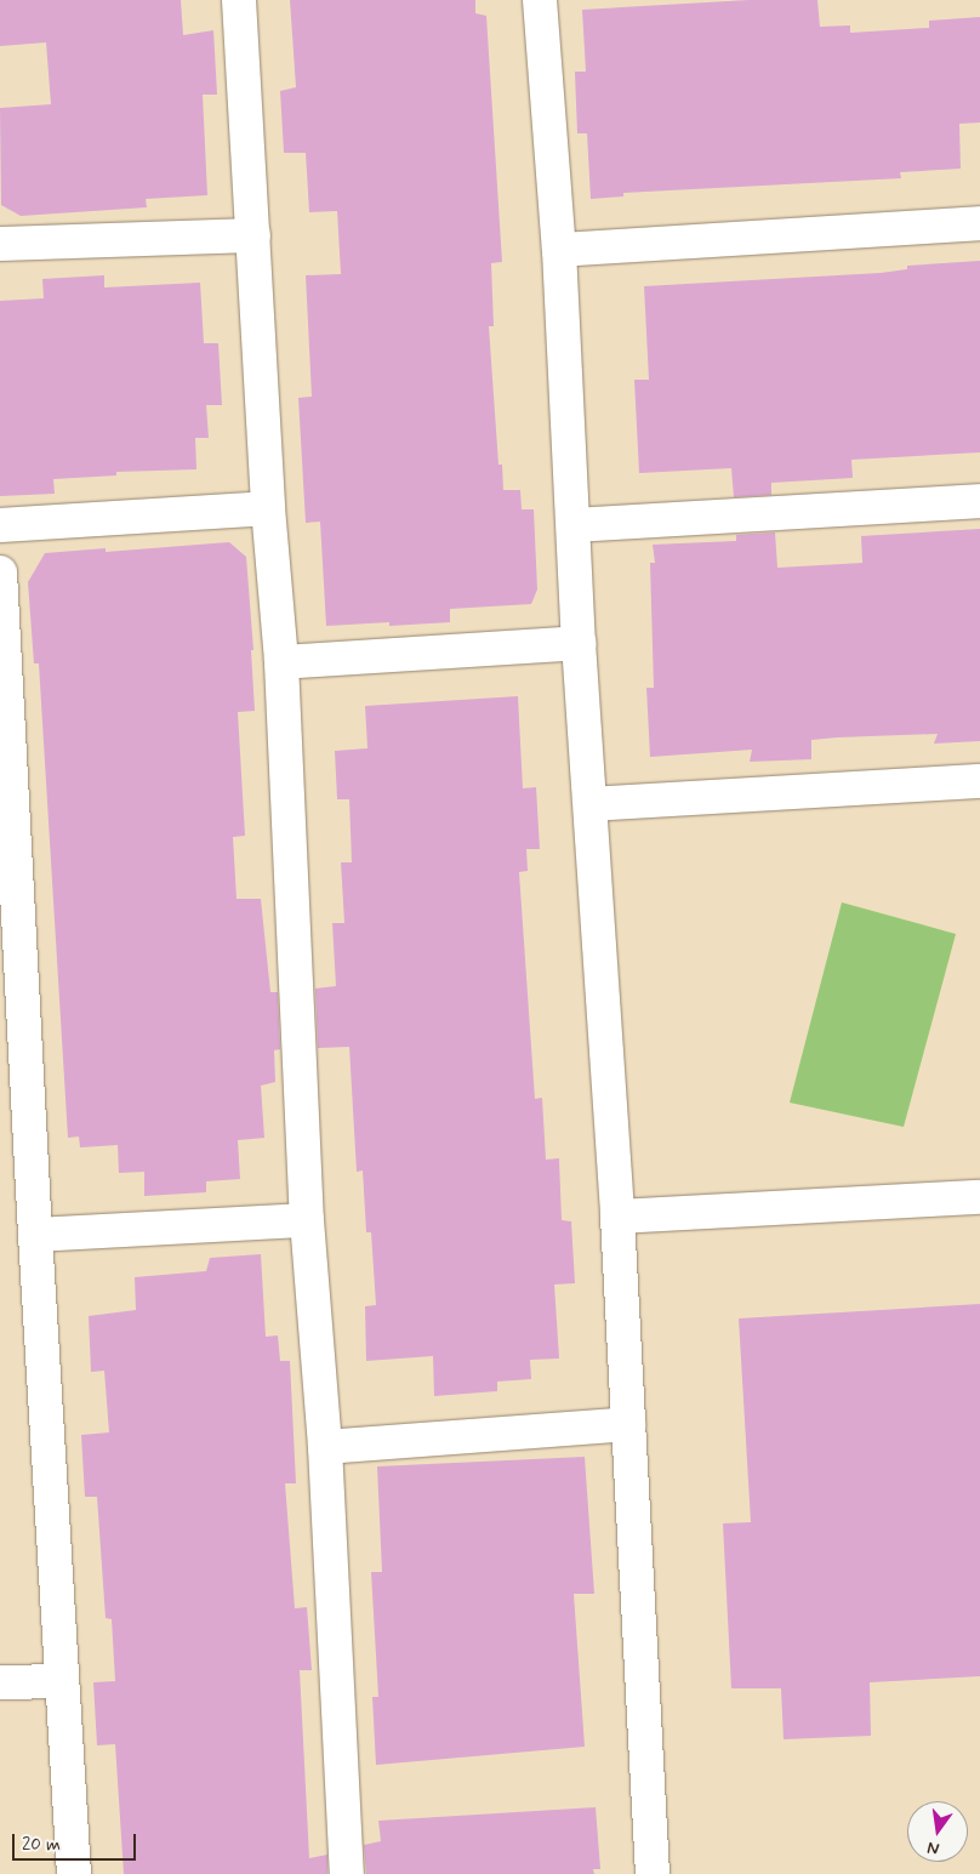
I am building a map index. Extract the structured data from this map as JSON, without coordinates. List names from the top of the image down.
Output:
{
  "scale_bar": "20 m",
  "north": "bottom"
}
